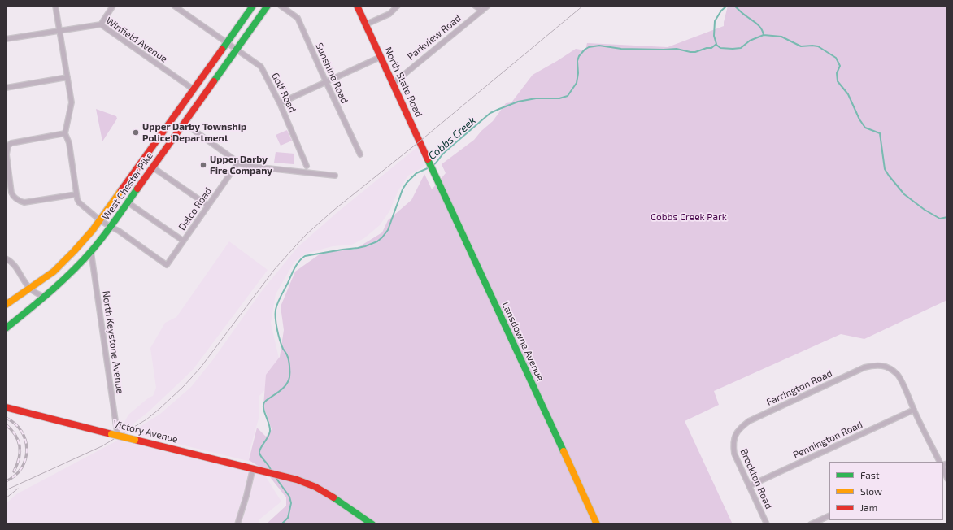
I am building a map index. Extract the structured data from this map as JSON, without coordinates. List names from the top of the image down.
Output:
{
  "streets": {
    "main road": [
      "North State Road",
      "West Chester Pike",
      "Lansdowne Avenue",
      "Victory Avenue"
    ],
    "street": [
      "Parkview Road",
      "Winfield Avenue",
      "Sunshine Road",
      "Golf Road",
      "Delco Road",
      "North Keystone Avenue",
      "Farrington Road",
      "Pennington Road",
      "Brockton Road"
    ]
  },
  "crossings": [
    ["Parkview Road", "North State Road"],
    ["Winfield Avenue", "West Chester Pike"],
    ["North State Road", "Lansdowne Avenue"],
    ["Golf Road", "West Chester Pike"],
    ["West Chester Pike", "Delco Road"],
    ["West Chester Pike", "North Keystone Avenue"],
    ["North Keystone Avenue", "Victory Avenue"],
    ["Farrington Road", "Pennington Road"],
    ["Farrington Road", "Brockton Road"],
    ["Pennington Road", "Brockton Road"]
  ],
  "water": ["Cobbs Creek"],
  "parks": ["Cobbs Creek Park"],
  "places": ["Upper Darby Township Police Department", "Upper Darby Fire Company"],
  "legend": ["Fast", "Slow", "Jam"]
}
